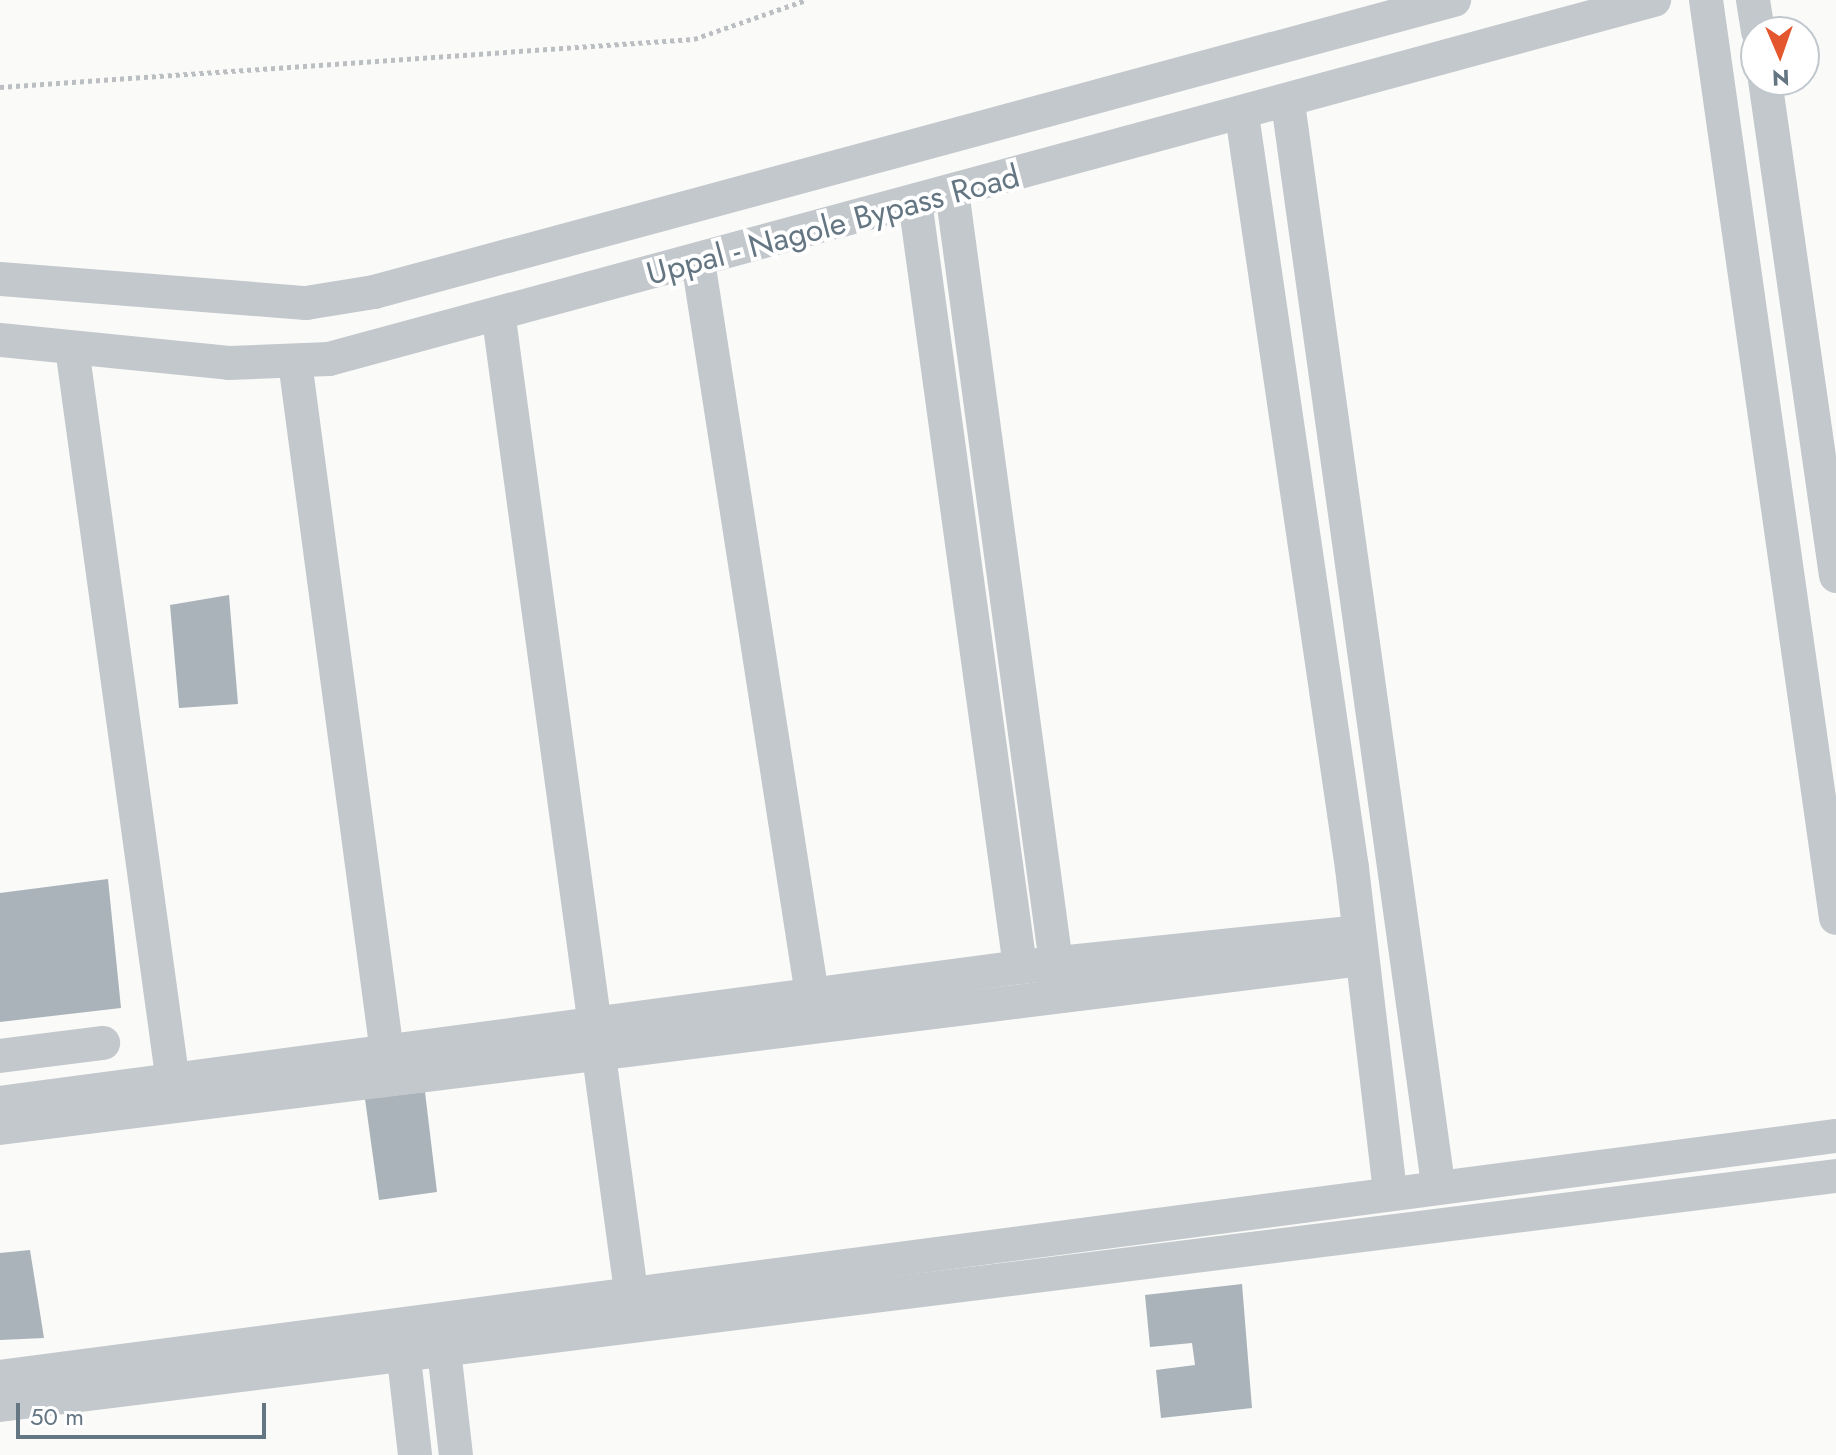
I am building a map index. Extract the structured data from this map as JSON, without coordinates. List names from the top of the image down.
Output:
{
  "streets": {
    "street": ["Uppal - Nagole Bypass Road"]
  },
  "scale_bar": "50 m",
  "north": "bottom"
}
